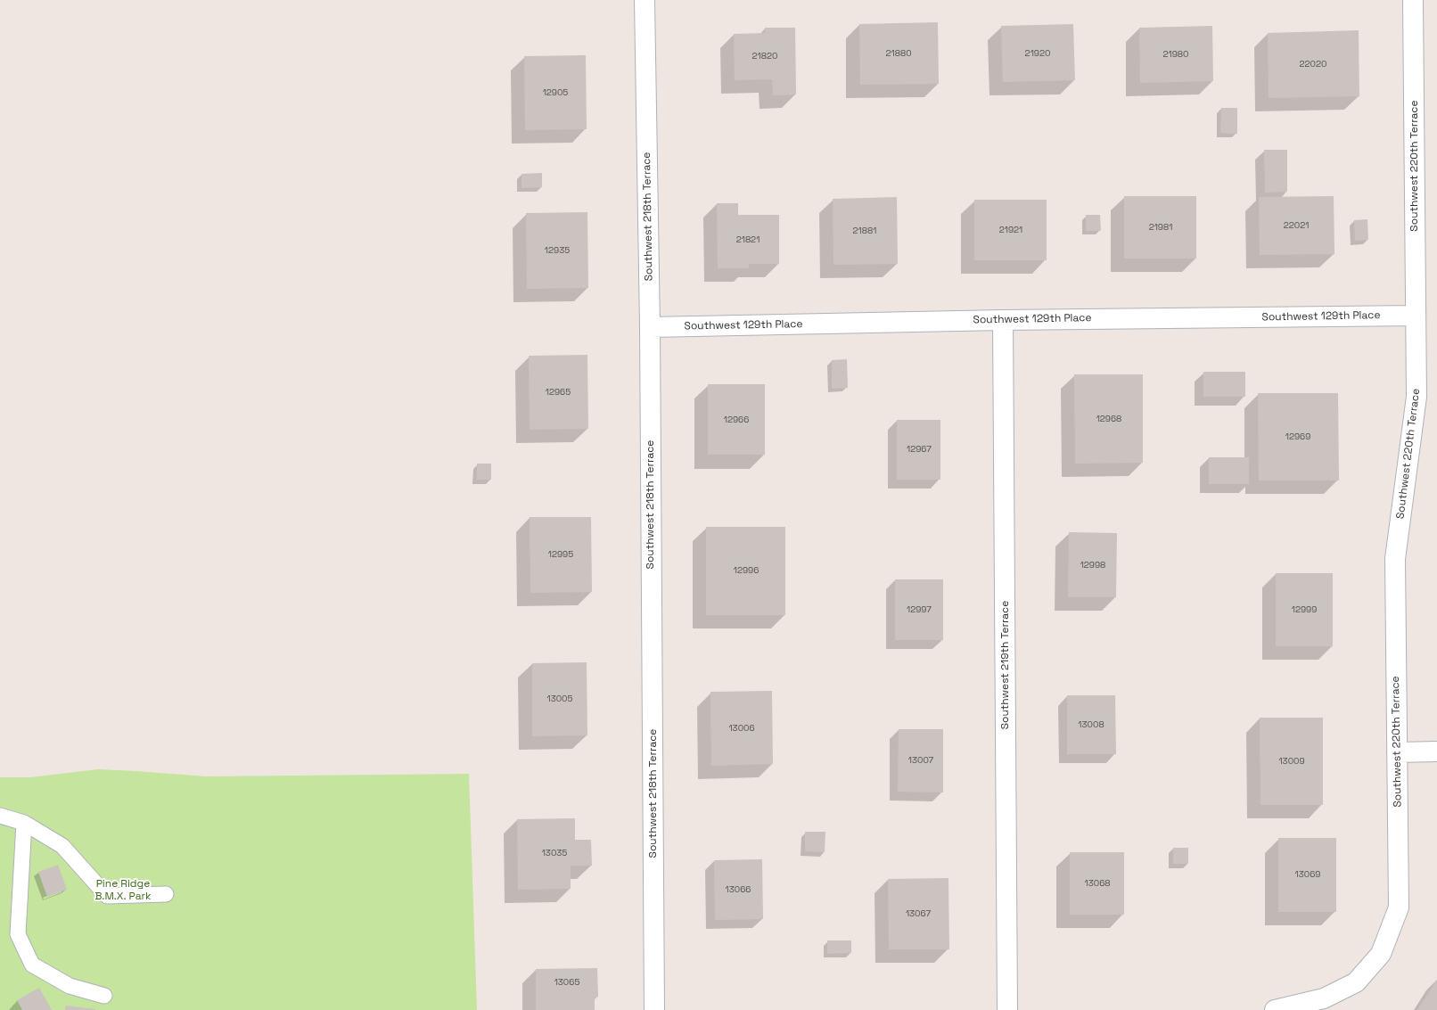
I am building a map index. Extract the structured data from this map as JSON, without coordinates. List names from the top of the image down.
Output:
{
  "streets": {
    "street": [
      "Southwest 220th Terrace",
      "Southwest 218th Terrace",
      "Southwest 129th Place",
      "Southwest 219th Terrace"
    ]
  },
  "crossings": [
    ["Southwest 220th Terrace", "Southwest 129th Place"],
    ["Southwest 218th Terrace", "Southwest 129th Place"],
    ["Southwest 129th Place", "Southwest 219th Terrace"]
  ],
  "parks": ["Pine Ridge B.M.X. Park"],
  "house_numbers": [
    "21880",
    "21920",
    "21980",
    "21820",
    "22020",
    "12905",
    "22021",
    "21981",
    "21921",
    "21881",
    "21821",
    "12935",
    "12965",
    "12968",
    "12966",
    "12969",
    "12967",
    "12995",
    "12998",
    "12996",
    "12997",
    "12999",
    "13005",
    "13008",
    "13006",
    "13007",
    "13009",
    "13035",
    "13069",
    "13068",
    "13066",
    "13067",
    "13065"
  ]
}
